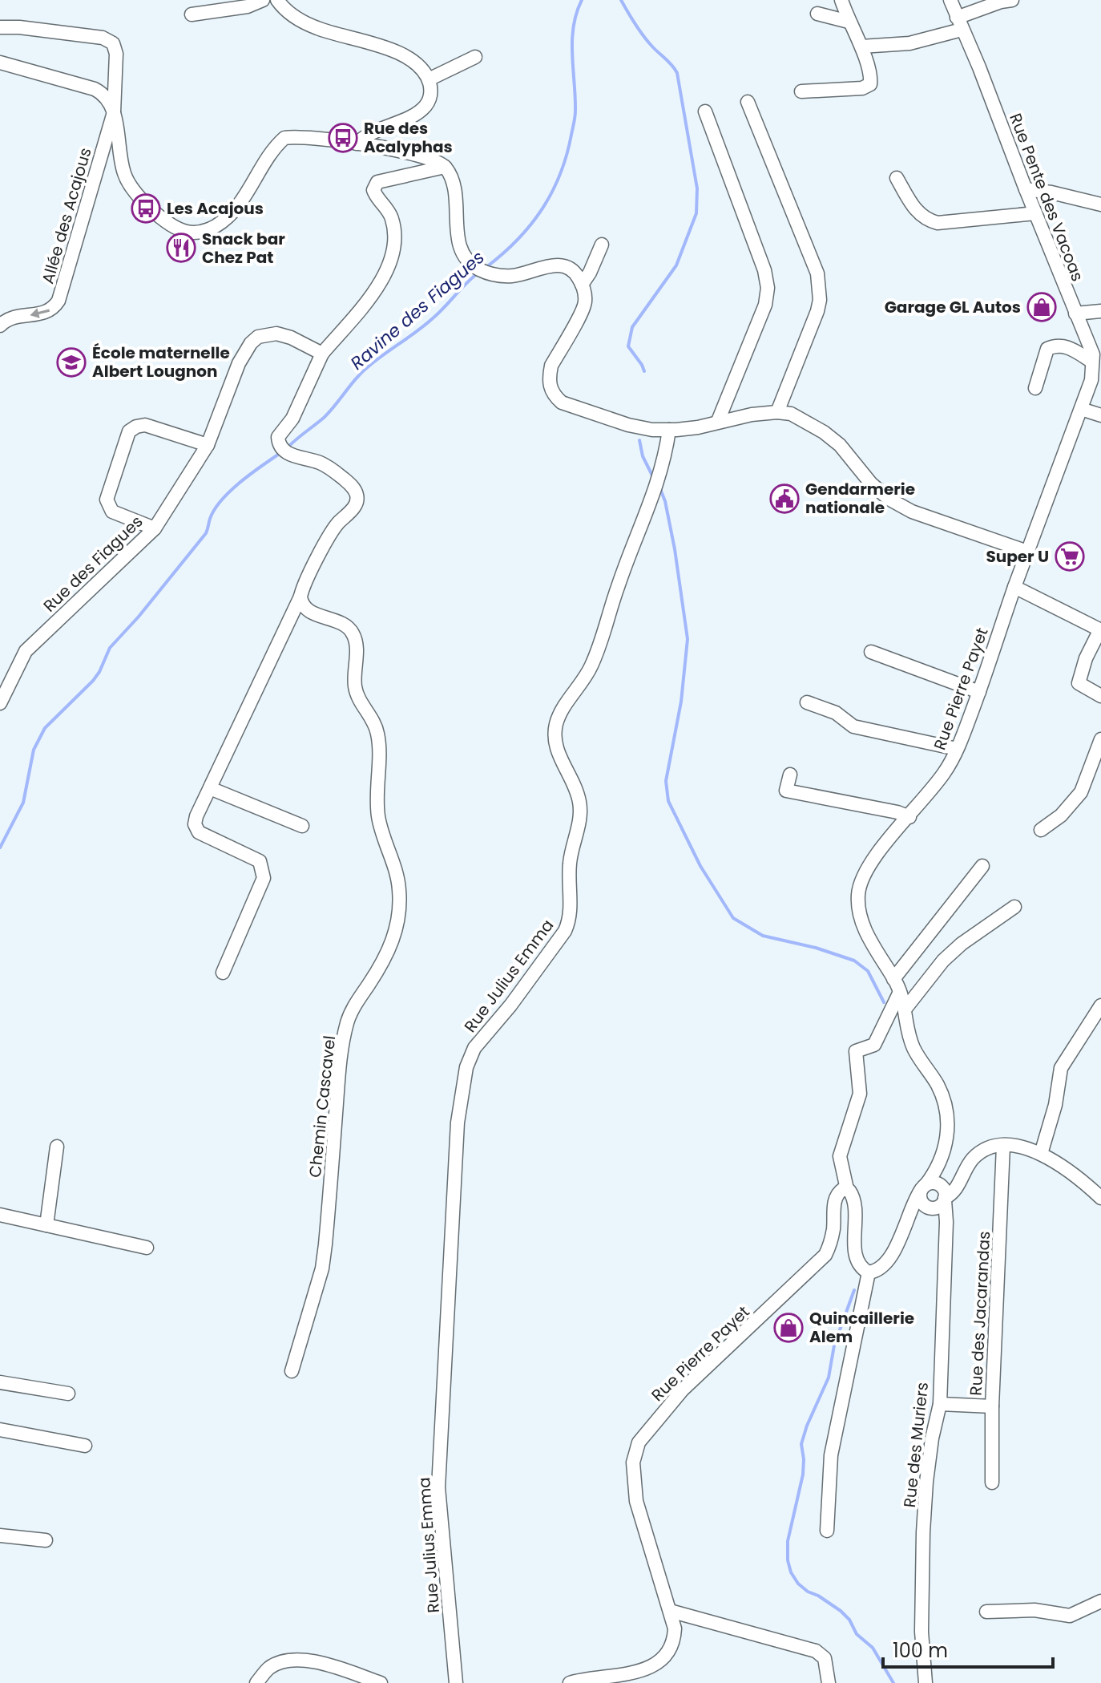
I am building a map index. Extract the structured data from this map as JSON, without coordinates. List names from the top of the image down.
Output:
{
  "streets": {
    "street": [
      "Rue Pente des Vacoas",
      "Allée des Acajous",
      "Rue des Fiagues",
      "Rue Pierre Payet",
      "Rue Julius Emma",
      "Chemin Cascavel",
      "Rue des Jacarandas",
      "Rue des Muriers"
    ]
  },
  "crossings": [
    ["Rue Pierre Payet", "Rue des Muriers"]
  ],
  "one_way": ["Allée des Acajous"],
  "water": ["Ravine des Fiagues"],
  "places": {
    "bus stop": ["Rue des Acalyphas", "Les Acajous"],
    "restaurant": ["Snack bar Chez Pat"],
    "shop": ["Garage GL Autos", "Quincaillerie Alem"],
    "school or university": ["École maternelle Albert Lougnon"],
    "public building": ["Gendarmerie nationale"],
    "supermarket": ["Super U"]
  },
  "scale_bar": "100 m"
}
